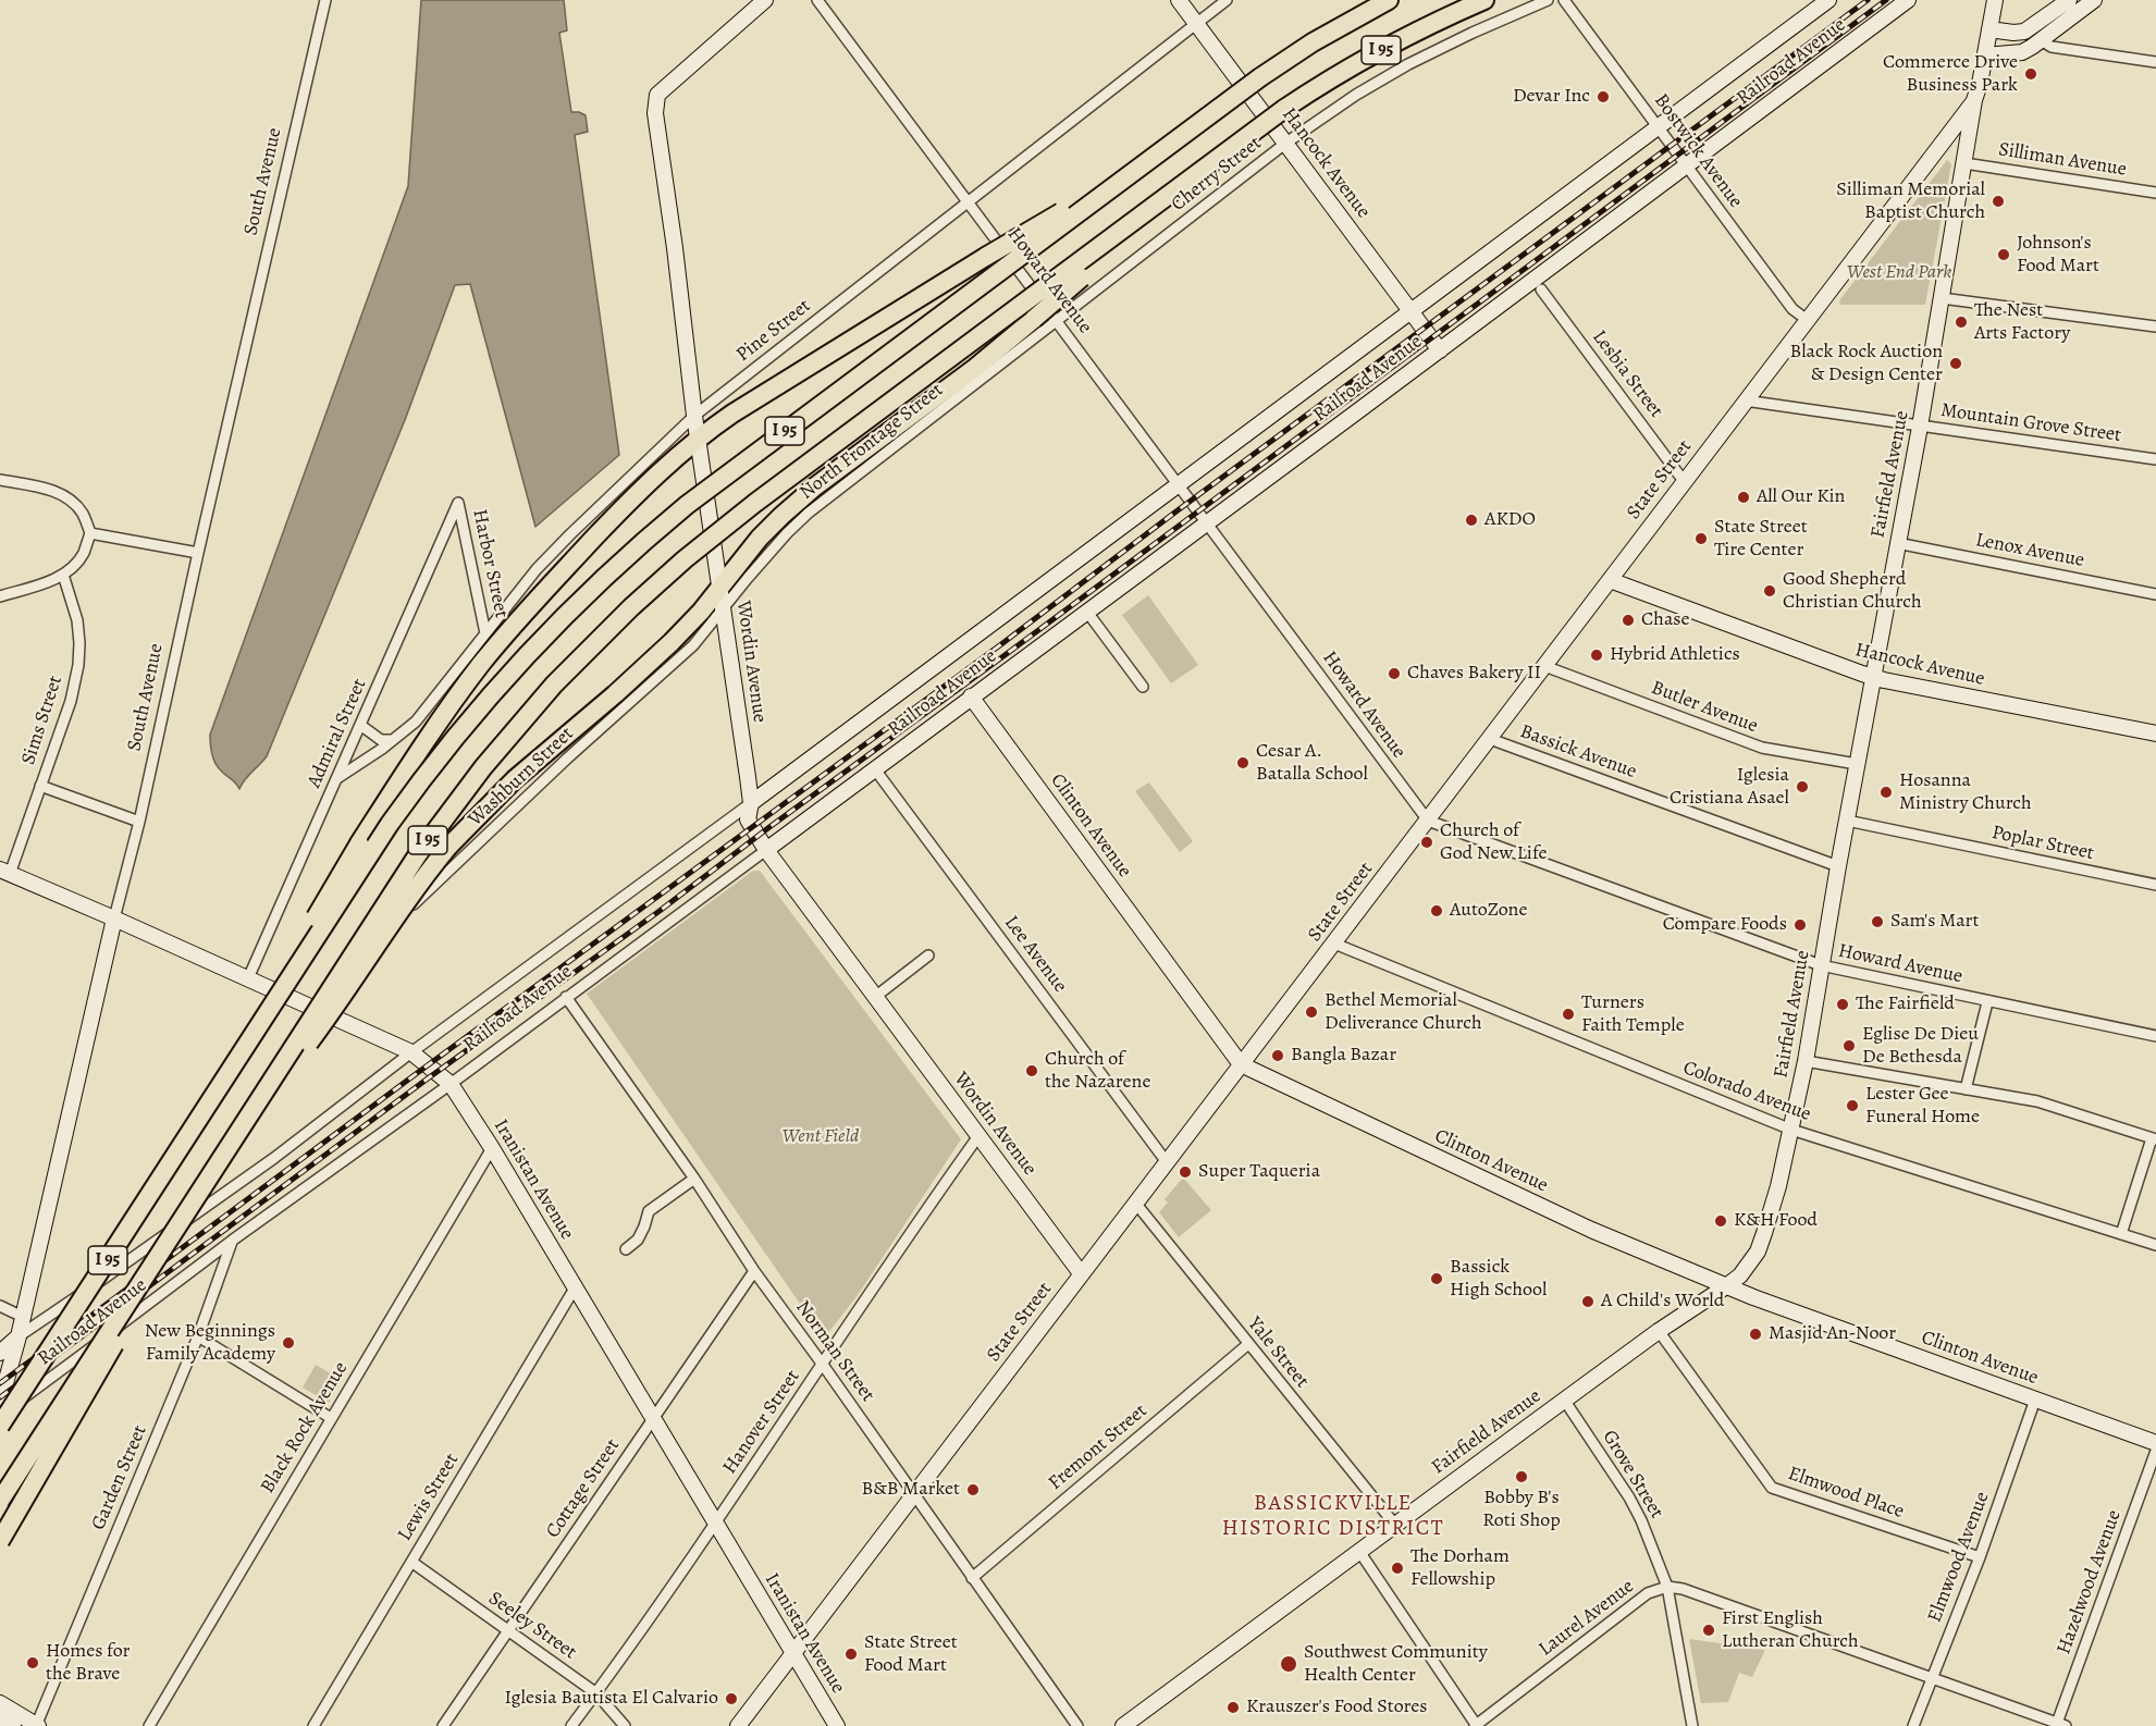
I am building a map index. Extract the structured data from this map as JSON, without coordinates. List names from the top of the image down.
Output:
{
  "streets": {
    "highway": ["I 95"],
    "street": [
      "Railroad Avenue",
      "Bostwick Avenue",
      "Silliman Avenue",
      "Hancock Avenue",
      "Cherry Street",
      "South Avenue",
      "Howard Avenue",
      "Pine Street",
      "Lesbia Street",
      "Mountain Grove Street",
      "North Frontage Street",
      "Fairfield Avenue",
      "State Street",
      "Lenox Avenue",
      "Harbor Street",
      "Wordin Avenue",
      "Butler Avenue",
      "Sims Street",
      "Admiral Street",
      "Bassick Avenue",
      "Washburn Street",
      "Clinton Avenue",
      "Poplar Street",
      "Lee Avenue",
      "Colorado Avenue",
      "Iranistan Avenue",
      "Norman Street",
      "Yale Street",
      "Hanover Street",
      "Black Rock Avenue",
      "Fremont Street",
      "Grove Street",
      "Garden Street",
      "Cottage Street",
      "Elmwood Place",
      "Lewis Street",
      "Elmwood Avenue",
      "Hazelwood Avenue",
      "Laurel Avenue",
      "Seeley Street"
    ]
  },
  "crossings": [
    ["Railroad Avenue", "Bostwick Avenue"],
    ["Railroad Avenue", "Hancock Avenue"],
    ["Railroad Avenue", "South Avenue"],
    ["Railroad Avenue", "Howard Avenue"],
    ["Railroad Avenue", "Wordin Avenue"],
    ["Railroad Avenue", "Clinton Avenue"],
    ["Railroad Avenue", "Lee Avenue"],
    ["Railroad Avenue", "Iranistan Avenue"],
    ["Railroad Avenue", "Norman Street"],
    ["Railroad Avenue", "Garden Street"],
    ["Bostwick Avenue", "State Street"],
    ["Silliman Avenue", "Fairfield Avenue"],
    ["Hancock Avenue", "Cherry Street"],
    ["Hancock Avenue", "Pine Street"],
    ["Hancock Avenue", "Fairfield Avenue"],
    ["Hancock Avenue", "State Street"],
    ["Cherry Street", "Howard Avenue"],
    ["Cherry Street", "North Frontage Street"],
    ["South Avenue", "Iranistan Avenue"],
    ["Howard Avenue", "Pine Street"],
    ["Howard Avenue", "North Frontage Street"],
    ["Howard Avenue", "Fairfield Avenue"],
    ["Howard Avenue", "State Street"],
    ["Pine Street", "Harbor Street"],
    ["Pine Street", "Wordin Avenue"],
    ["Pine Street", "Admiral Street"],
    ["Lesbia Street", "State Street"],
    ["Mountain Grove Street", "Fairfield Avenue"],
    ["Mountain Grove Street", "State Street"],
    ["North Frontage Street", "Wordin Avenue"],
    ["North Frontage Street", "Washburn Street"],
    ["Fairfield Avenue", "State Street"],
    ["Fairfield Avenue", "Lenox Avenue"],
    ["Fairfield Avenue", "Butler Avenue"],
    ["Fairfield Avenue", "Bassick Avenue"],
    ["Fairfield Avenue", "Clinton Avenue"],
    ["Fairfield Avenue", "Poplar Street"],
    ["Fairfield Avenue", "Colorado Avenue"],
    ["Fairfield Avenue", "Yale Street"],
    ["Fairfield Avenue", "Grove Street"],
    ["Fairfield Avenue", "Elmwood Place"],
    ["State Street", "Wordin Avenue"],
    ["State Street", "Butler Avenue"],
    ["State Street", "Bassick Avenue"],
    ["State Street", "Clinton Avenue"],
    ["State Street", "Lee Avenue"],
    ["State Street", "Colorado Avenue"],
    ["State Street", "Iranistan Avenue"],
    ["State Street", "Norman Street"],
    ["State Street", "Yale Street"],
    ["Harbor Street", "Admiral Street"],
    ["Wordin Avenue", "Washburn Street"],
    ["Wordin Avenue", "Hanover Street"],
    ["Sims Street", "Iranistan Avenue"],
    ["Admiral Street", "Iranistan Avenue"],
    ["Washburn Street", "Iranistan Avenue"],
    ["Clinton Avenue", "Elmwood Avenue"],
    ["Iranistan Avenue", "Hanover Street"],
    ["Iranistan Avenue", "Black Rock Avenue"],
    ["Iranistan Avenue", "Cottage Street"],
    ["Iranistan Avenue", "Lewis Street"],
    ["Norman Street", "Hanover Street"],
    ["Norman Street", "Fremont Street"],
    ["Norman Street", "Cottage Street"],
    ["Yale Street", "Fremont Street"],
    ["Hanover Street", "Seeley Street"],
    ["Grove Street", "Laurel Avenue"],
    ["Cottage Street", "Seeley Street"],
    ["Elmwood Place", "Elmwood Avenue"],
    ["Lewis Street", "Seeley Street"]
  ],
  "districts": ["BASSICKVILLE HISTORIC DISTRICT"],
  "parks": ["West End Park", "Went Field"],
  "places": [
    "Commerce Drive Business Park",
    "Devar Inc",
    "Silliman Memorial Baptist Church",
    "Johnson's Food Mart",
    "The Nest Arts Factory",
    "Black Rock Auction & Design Center",
    "All Our Kin",
    "AKDO",
    "State Street Tire Center",
    "Good Shepherd Christian Church",
    "Chase",
    "Hybrid Athletics",
    "Chaves Bakery II",
    "Cesar A. Batalla School",
    "Iglesia Cristiana Asael",
    "Hosanna Ministry Church",
    "Church of God New Life",
    "AutoZone",
    "Sam's Mart",
    "Compare Foods",
    "The Fairfield",
    "Bethel Memorial Deliverance Church",
    "Turners Faith Temple",
    "Eglise De Dieu De Bethesda",
    "Bangla Bazar",
    "Church of the Nazarene",
    "Lester Gee Funeral Home",
    "Super Taqueria",
    "K&H Food",
    "Bassick High School",
    "A Child's World",
    "Masjid An-Noor",
    "New Beginnings Family Academy",
    "Bobby B's Roti Shop",
    "B&B Market",
    "The Dorham Fellowship",
    "First English Lutheran Church",
    "State Street Food Mart",
    "Homes for the Brave",
    "Southwest Community Health Center",
    "Iglesia Bautista El Calvario",
    "Krauszer's Food Stores"
  ]
}
